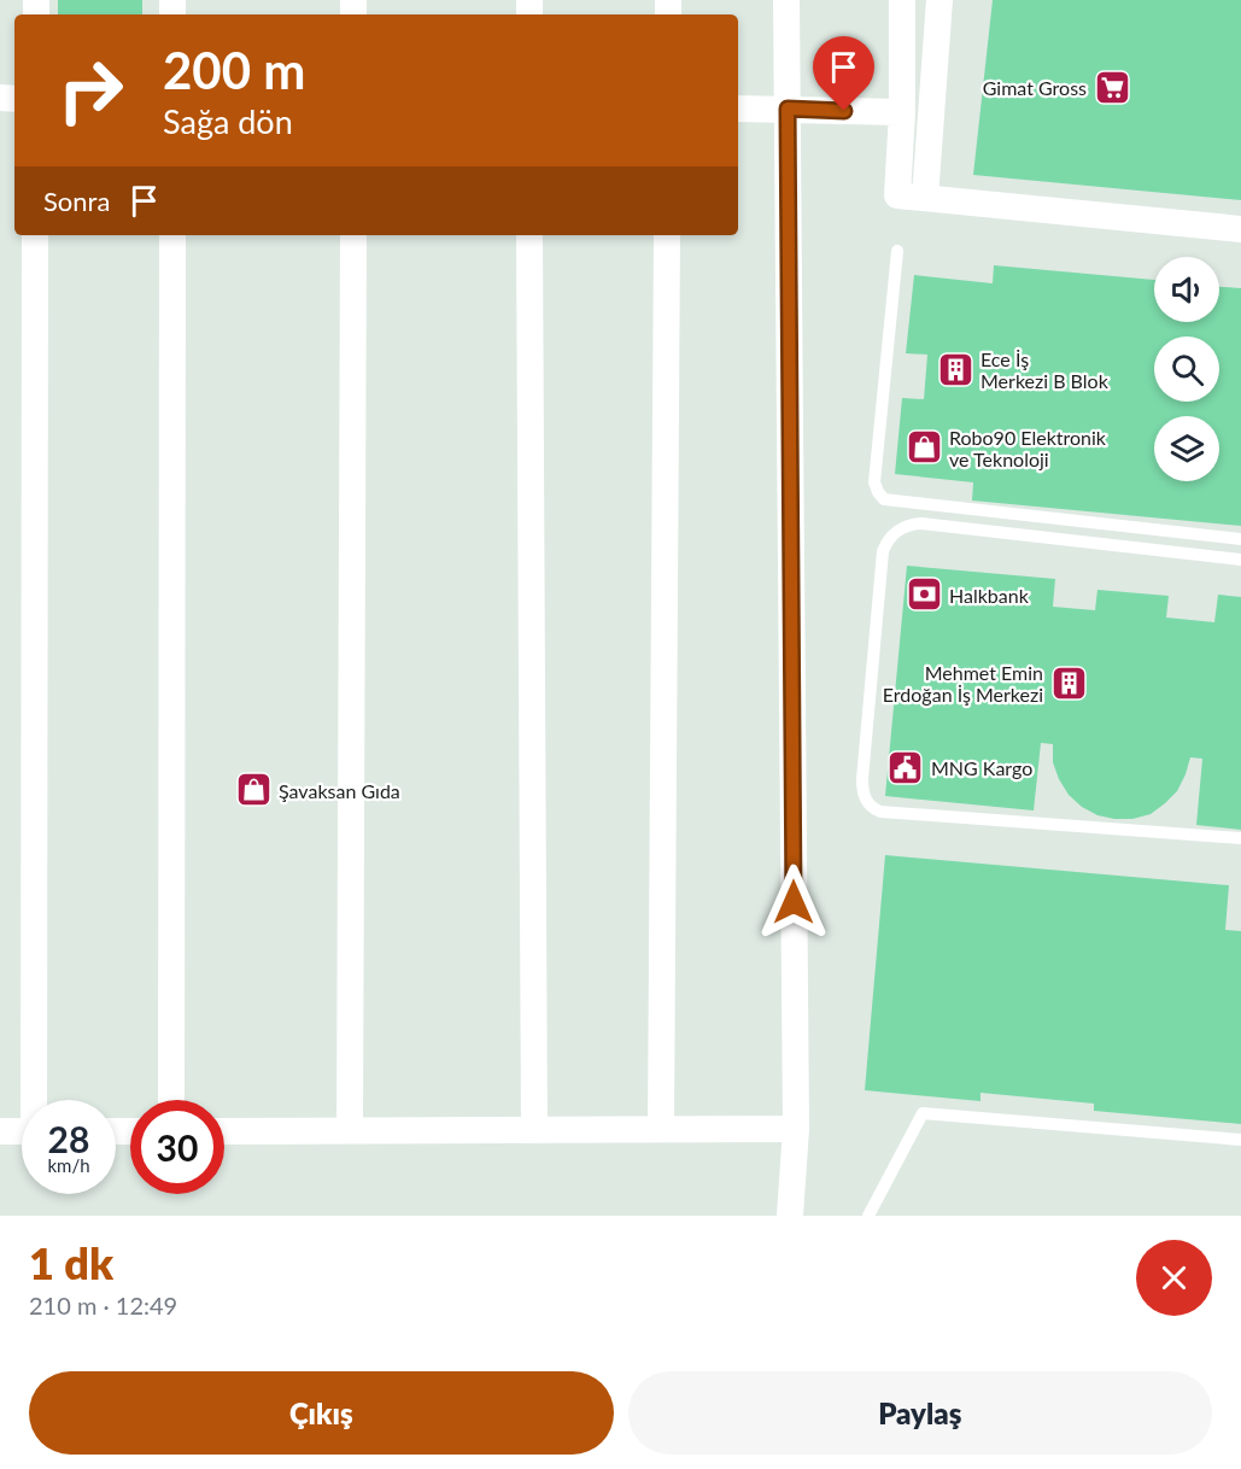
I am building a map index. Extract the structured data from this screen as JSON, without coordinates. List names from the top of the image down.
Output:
{
  "places": {
    "supermarket": ["Gimat Gross"],
    "building": ["Ece İş Merkezi B Blok", "Mehmet Emin Erdoğan İş Merkezi"],
    "shop": ["Robo90 Elektronik ve Teknoloji", "Şavaksan Gıda"],
    "bank": ["Halkbank"],
    "public building": ["MNG Kargo"]
  },
  "page": {
    "turn": ["200 m", "Sağa dön"],
    "then": "Sonra",
    "speed": "28 km/h",
    "limit": "30",
    "heading": ["1 dk", "210 m · 12:49"],
    "buttons": ["Çıkış", "Paylaş"]
  }
}
